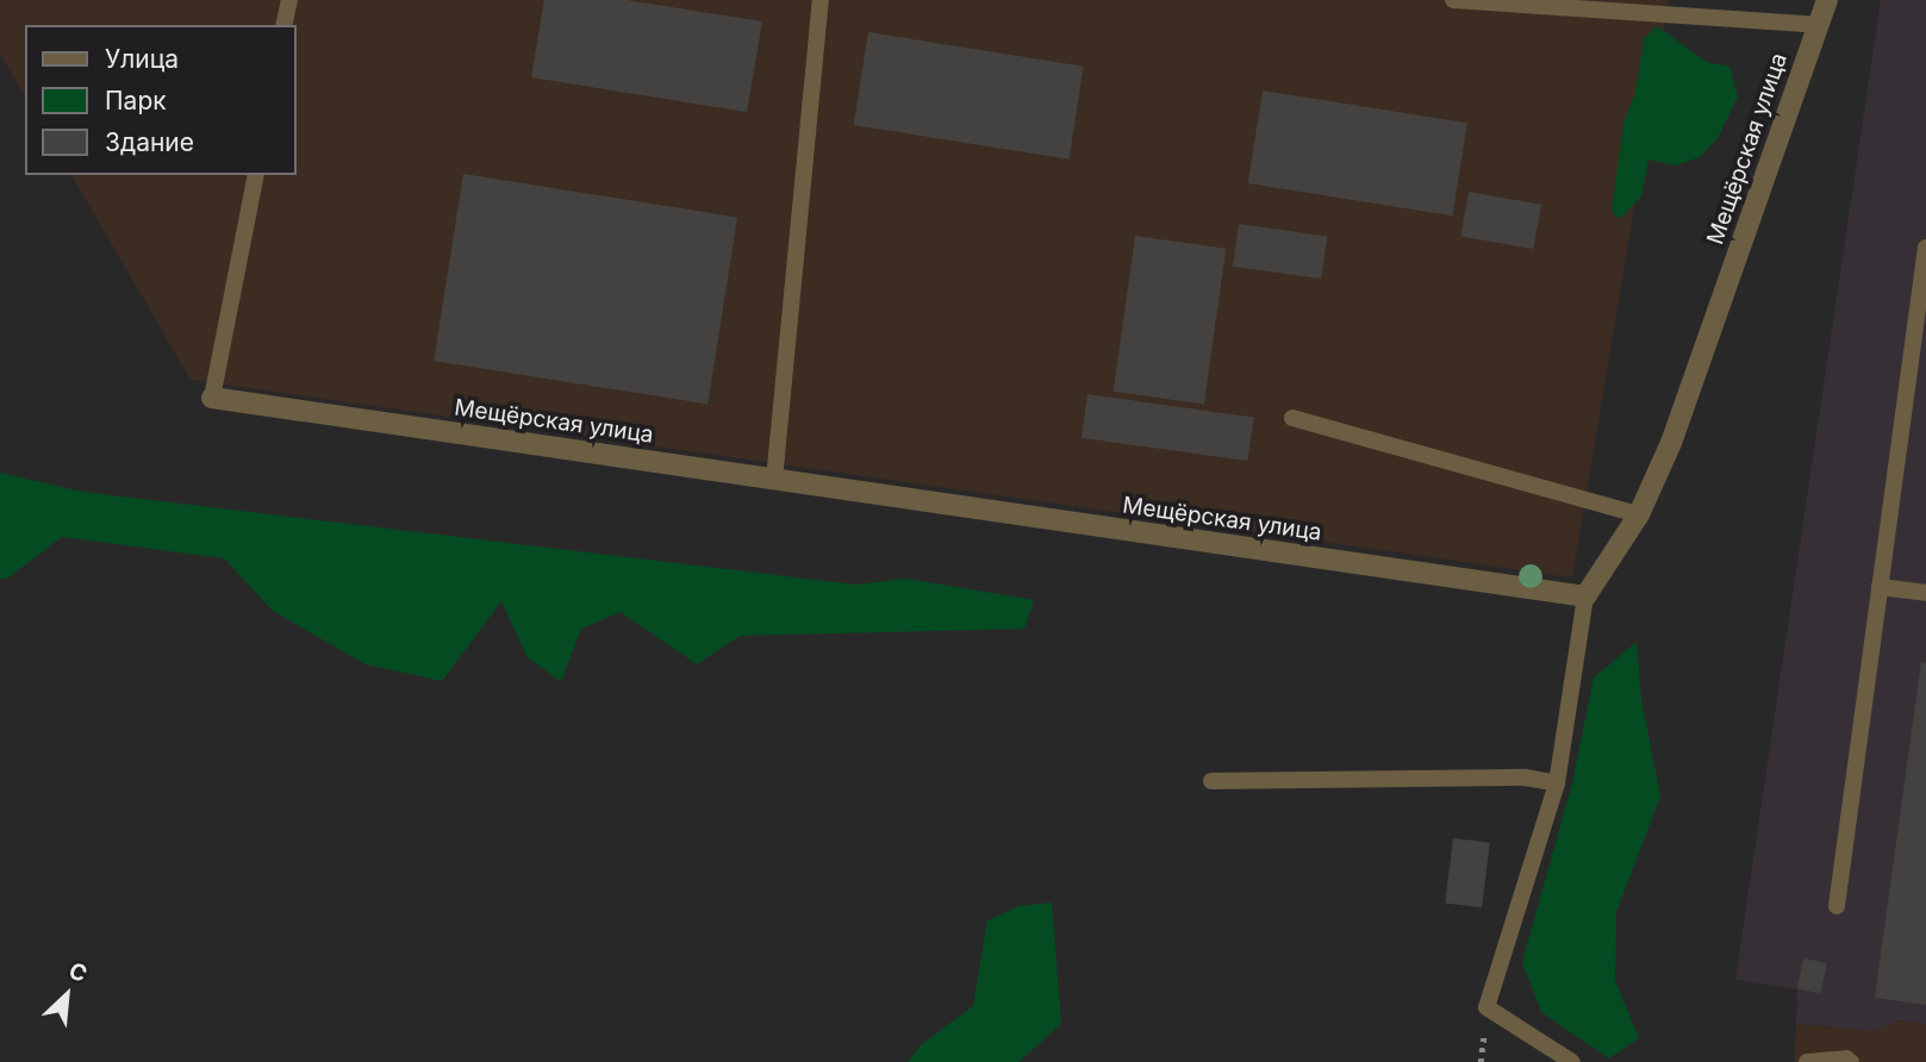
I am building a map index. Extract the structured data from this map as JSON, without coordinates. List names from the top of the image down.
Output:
{
  "streets": {
    "street": ["Мещёрская улица"]
  },
  "legend": ["Улица", "Парк", "Здание"],
  "north": "top right"
}
